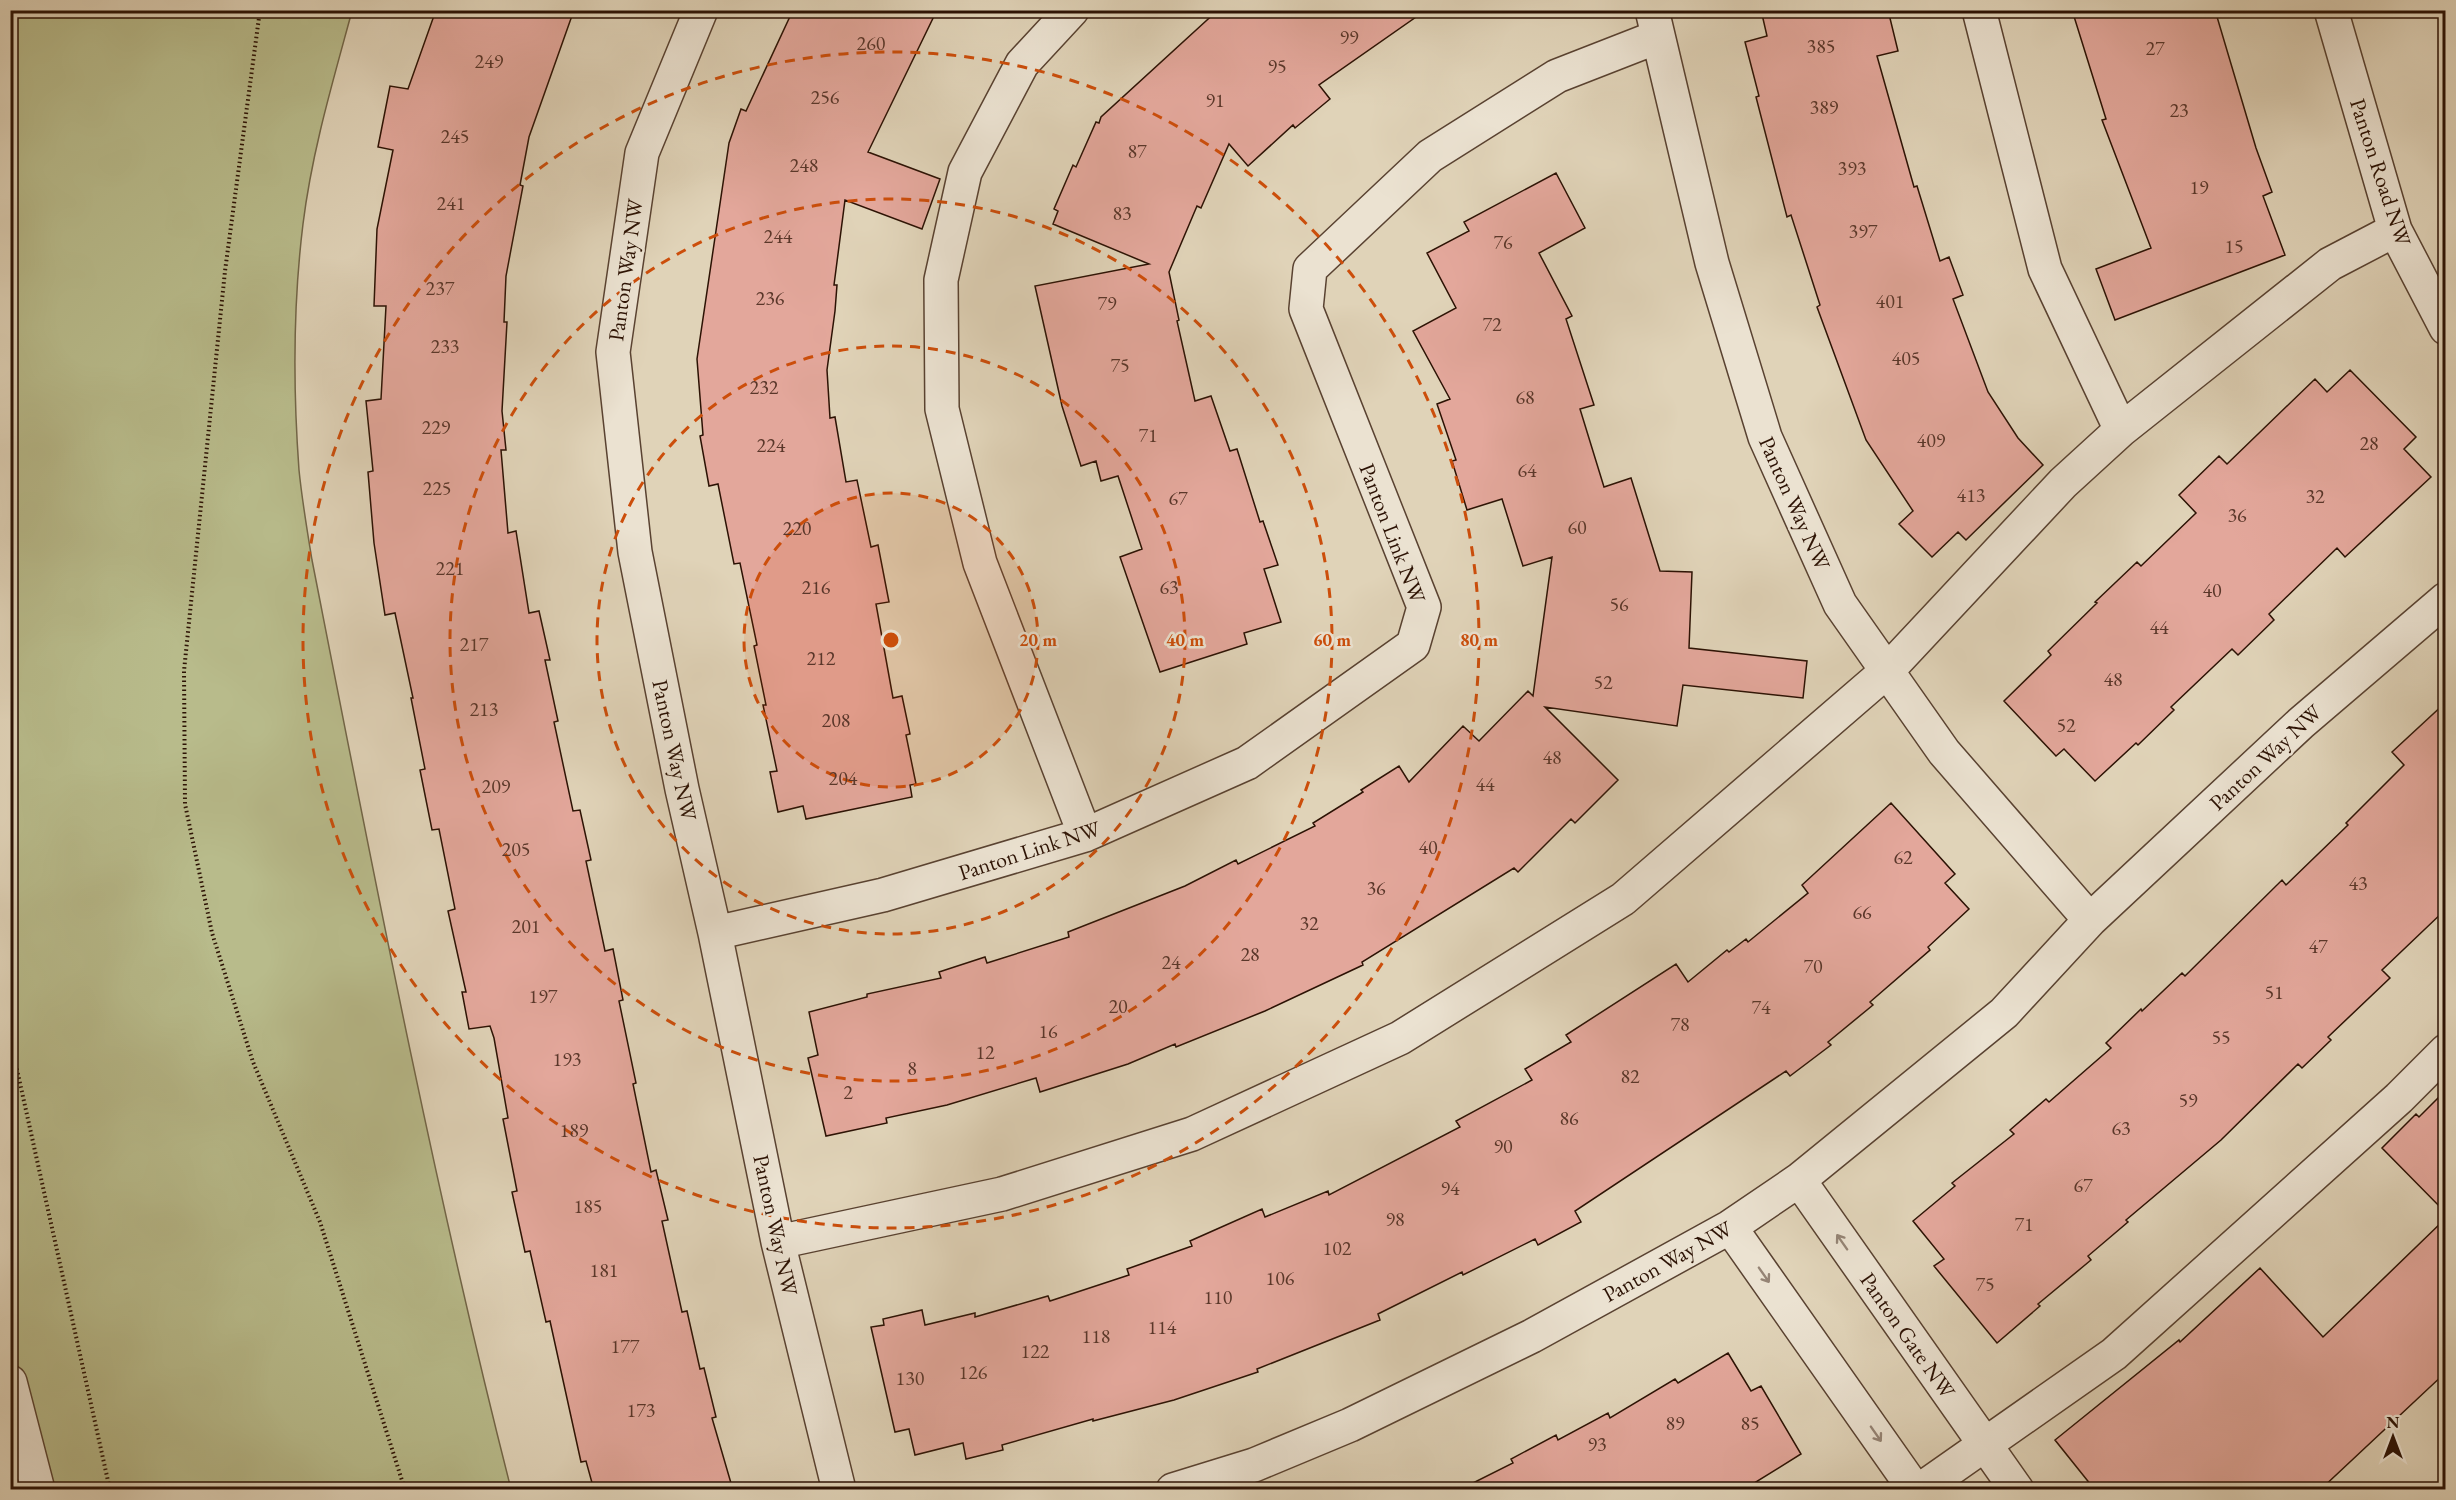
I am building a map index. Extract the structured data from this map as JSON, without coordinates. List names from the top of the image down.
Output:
{
  "streets": {
    "street": [
      "Panton Road NW",
      "Panton Way NW",
      "Panton Link NW",
      "Panton Gate NW"
    ]
  },
  "crossings": [
    ["Panton Way NW", "Panton Link NW"],
    ["Panton Way NW", "Panton Gate NW"]
  ],
  "house_numbers": [
    "99",
    "260",
    "385",
    "27",
    "249",
    "95",
    "256",
    "91",
    "389",
    "23",
    "245",
    "87",
    "248",
    "393",
    "19",
    "241",
    "83",
    "397",
    "244",
    "76",
    "15",
    "237",
    "236",
    "401",
    "79",
    "72",
    "233",
    "405",
    "75",
    "232",
    "68",
    "229",
    "71",
    "409",
    "28",
    "224",
    "64",
    "225",
    "413",
    "32",
    "67",
    "36",
    "60",
    "220",
    "221",
    "216",
    "63",
    "40",
    "56",
    "44",
    "217",
    "212",
    "48",
    "52",
    "213",
    "208",
    "52",
    "48",
    "204",
    "44",
    "209",
    "40",
    "205",
    "62",
    "43",
    "36",
    "66",
    "32",
    "201",
    "47",
    "28",
    "24",
    "70",
    "51",
    "197",
    "20",
    "74",
    "78",
    "16",
    "55",
    "12",
    "193",
    "8",
    "82",
    "2",
    "59",
    "86",
    "63",
    "189",
    "90",
    "67",
    "94",
    "185",
    "98",
    "71",
    "102",
    "181",
    "106",
    "75",
    "110",
    "114",
    "118",
    "177",
    "122",
    "126",
    "130",
    "173",
    "89",
    "85",
    "93"
  ],
  "north": "top",
  "rings": [
    "20 m",
    "40 m",
    "60 m",
    "80 m"
  ]
}
